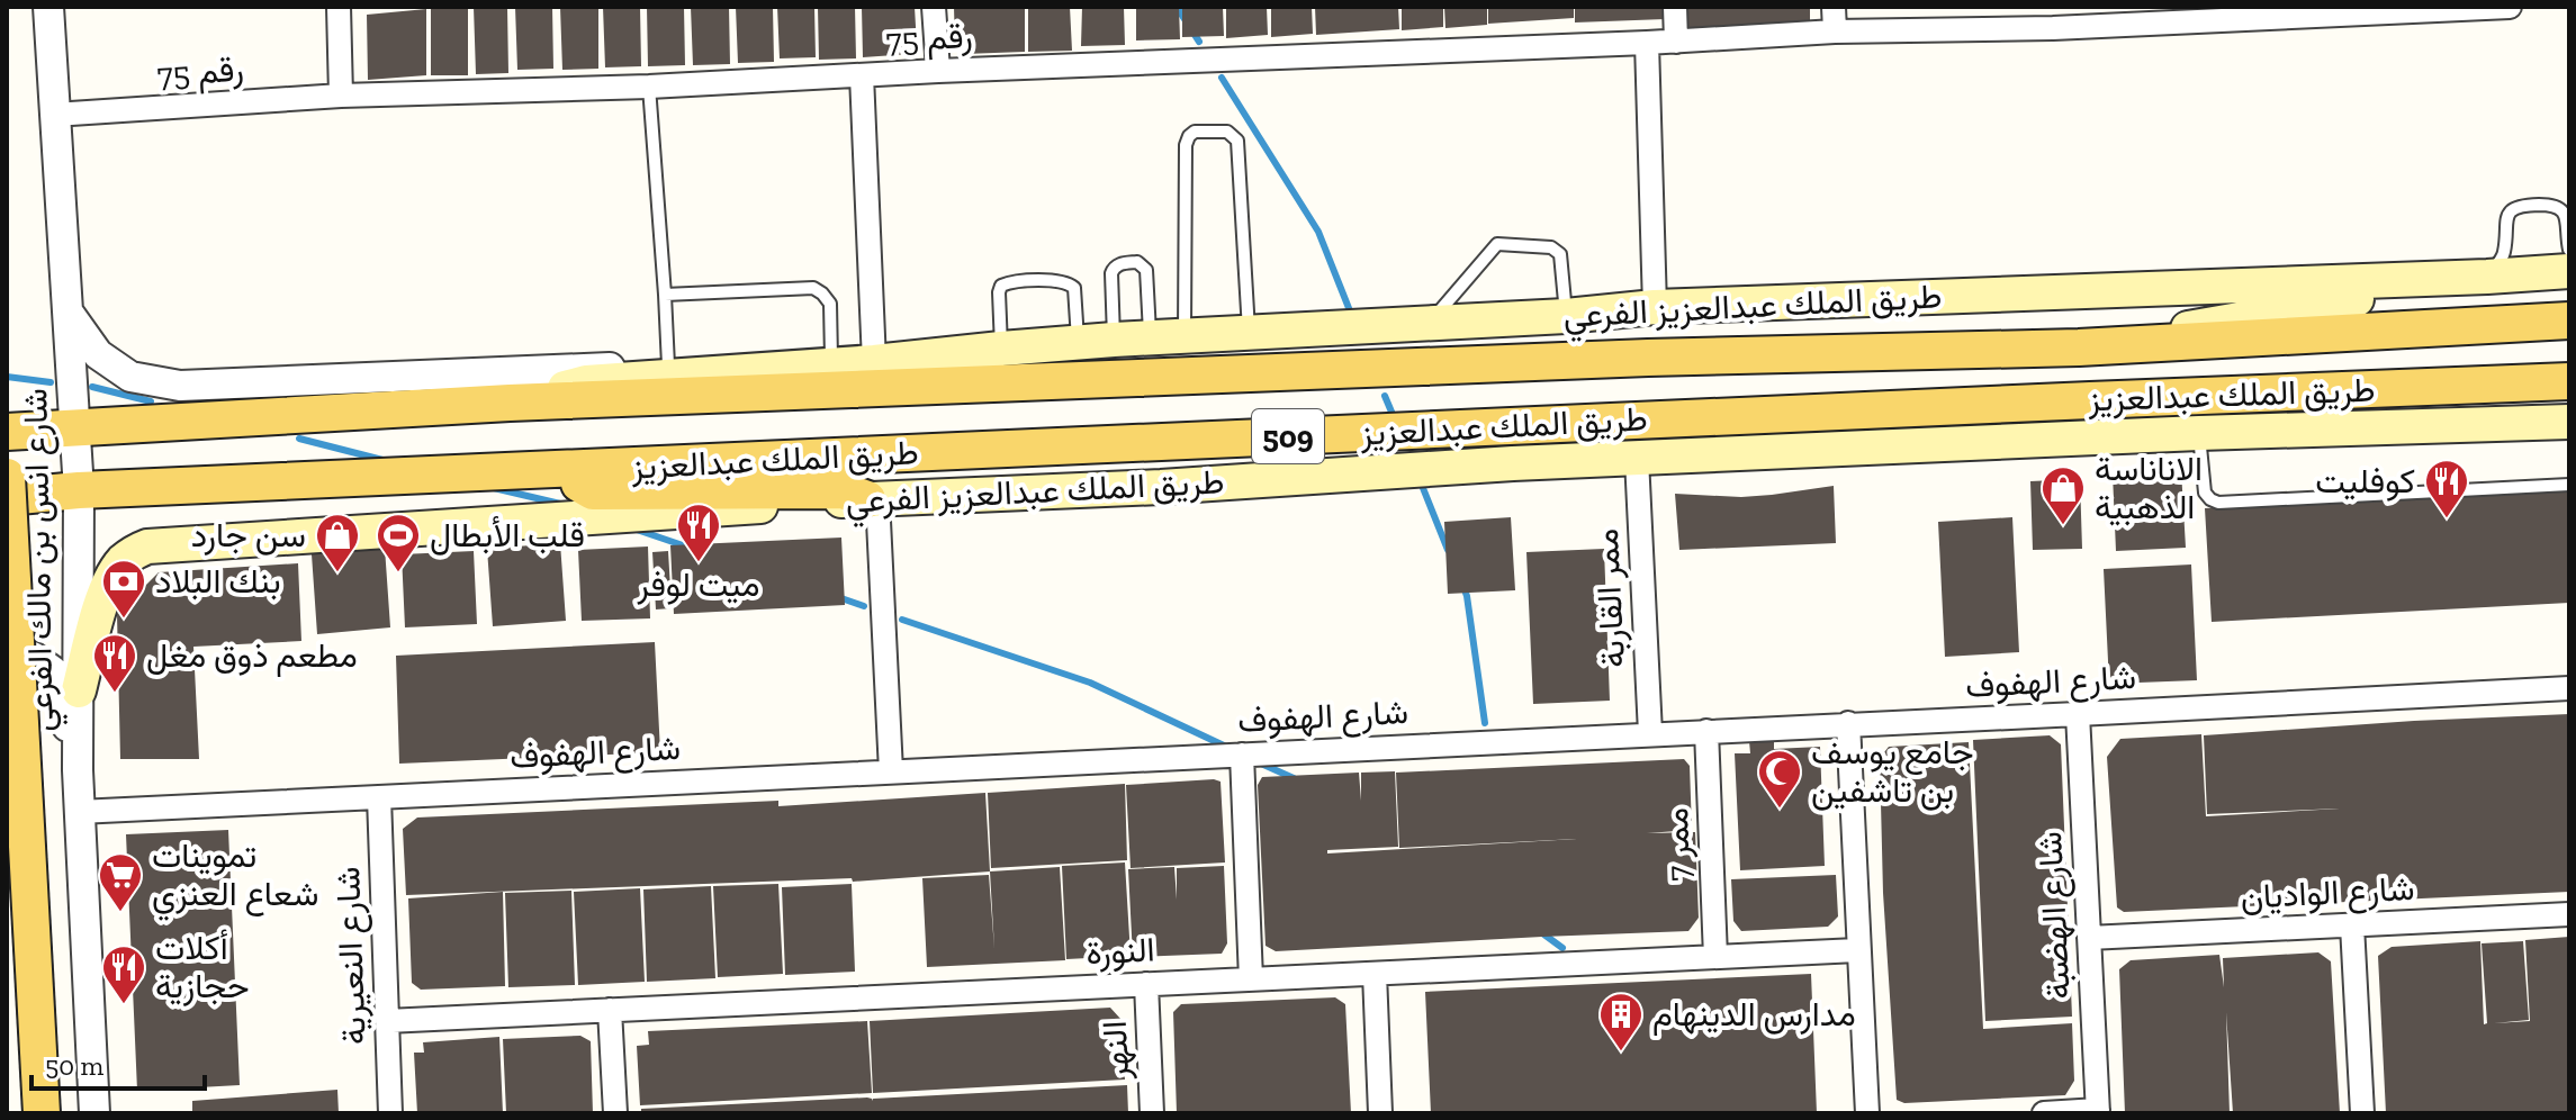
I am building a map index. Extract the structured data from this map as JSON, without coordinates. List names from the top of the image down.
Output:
{
  "streets": {
    "main road": ["طريق الملك عبدالعزيز الفرعي", "طريق الملك عبدالعزيز", "509"],
    "street": [
      "رقم 75",
      "شارع انس بن مالك الفرعي",
      "ممر القاربة",
      "شارع الهفوف",
      "ممر 7",
      "شارع الواديان",
      "شارع الهضبة",
      "النورة",
      "شارع النعيرية",
      "النهر"
    ]
  },
  "crossings": [
    ["رقم 75", "شارع انس بن مالك الفرعي"],
    ["طريق الملك عبدالعزيز الفرعي", "طريق الملك عبدالعزيز"],
    ["طريق الملك عبدالعزيز الفرعي", "شارع انس بن مالك الفرعي"],
    ["طريق الملك عبدالعزيز الفرعي", "ممر القاربة"],
    ["طريق الملك عبدالعزيز", "شارع انس بن مالك الفرعي"],
    ["شارع انس بن مالك الفرعي", "شارع الهفوف"],
    ["ممر القاربة", "شارع الهفوف"],
    ["شارع الهفوف", "ممر 7"],
    ["شارع الهفوف", "شارع الهضبة"],
    ["شارع الهفوف", "شارع النعيرية"],
    ["ممر 7", "النورة"],
    ["شارع الواديان", "شارع الهضبة"],
    ["النورة", "شارع النعيرية"],
    ["النورة", "النهر"]
  ],
  "places": {
    "restaurant": [
      "كوفليت",
      "ميت لوفر",
      "مطعم ذوق مغل",
      "أكلات حجازية"
    ],
    "shop": ["الاناناسة الذهبية", "سن جارد"],
    "sports": ["قلب الأبطال"],
    "bank": ["بنك البلاد"],
    "mosque": ["جامع يوسف بن تاشفين"],
    "supermarket": ["تموينات شعاع العنزي"],
    "building": ["مدارس الدينهام"]
  },
  "scale_bar": "50 m"
}
